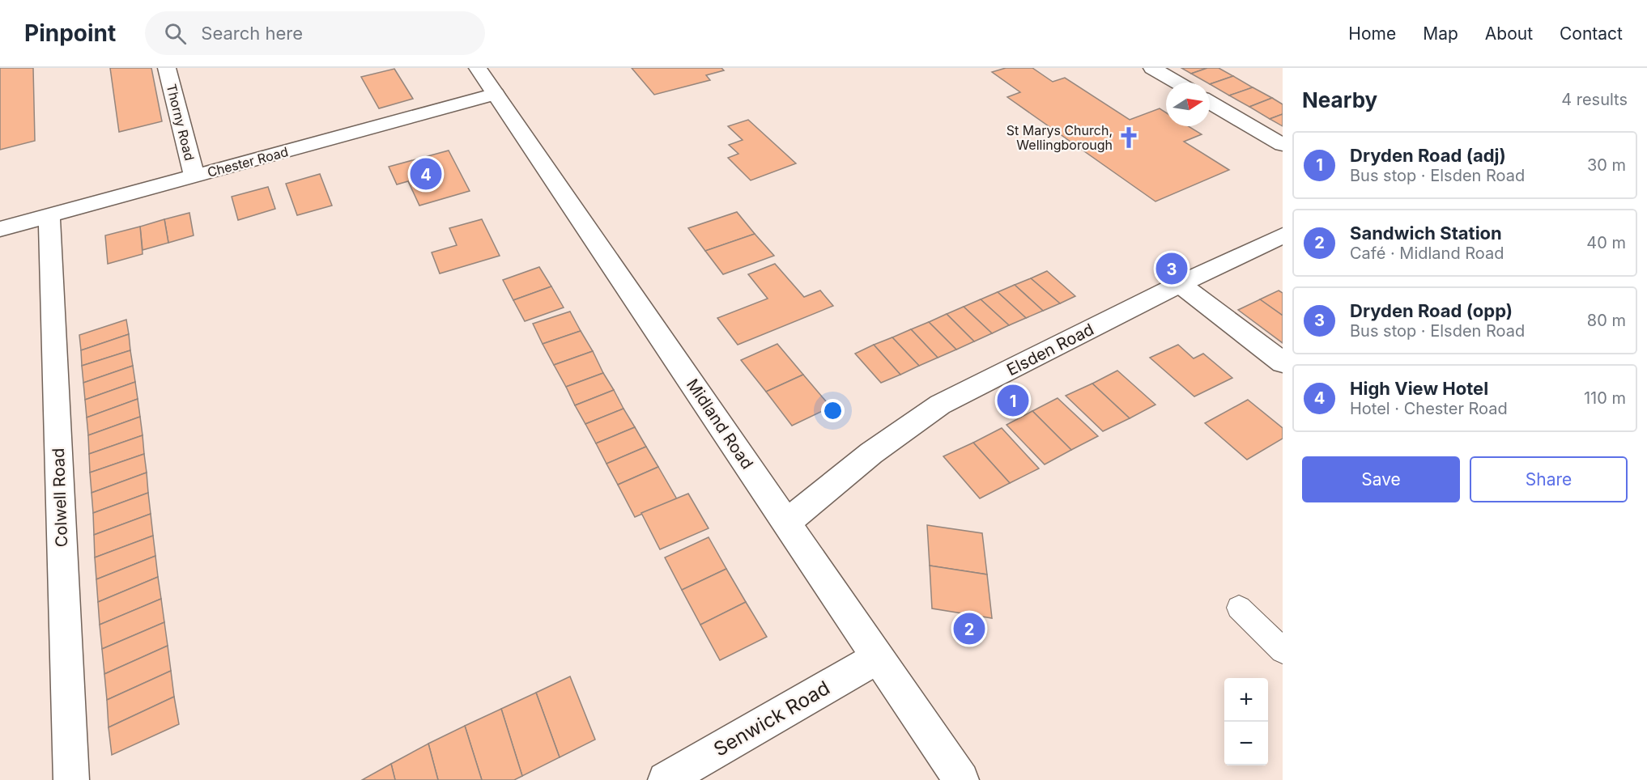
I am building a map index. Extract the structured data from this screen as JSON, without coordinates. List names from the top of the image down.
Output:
{
  "streets": {
    "main road": [
      "Thorny Road",
      "Chester Road",
      "Elsden Road",
      "Midland Road",
      "Colwell Road",
      "Senwick Road"
    ]
  },
  "crossings": [
    ["Thorny Road", "Chester Road"],
    ["Chester Road", "Midland Road"],
    ["Chester Road", "Colwell Road"],
    ["Elsden Road", "Midland Road"],
    ["Midland Road", "Senwick Road"]
  ],
  "places": {
    "church": ["St Marys Church, Wellingborough"]
  },
  "north": "right",
  "page": {
    "header": "Pinpoint",
    "search": "Search here",
    "nav": [
      "Home",
      "Map",
      "About",
      "Contact"
    ],
    "heading": ["Nearby", "4 results"],
    "list": [
      {
        "mark": "1",
        "name": "Dryden Road (adj)",
        "note": "Bus stop · Elsden Road",
        "value": "30 m"
      },
      {
        "mark": "2",
        "name": "Sandwich Station",
        "note": "Café · Midland Road",
        "value": "40 m"
      },
      {
        "mark": "3",
        "name": "Dryden Road (opp)",
        "note": "Bus stop · Elsden Road",
        "value": "80 m"
      },
      {
        "mark": "4",
        "name": "High View Hotel",
        "note": "Hotel · Chester Road",
        "value": "110 m"
      }
    ],
    "pins": [
      "4",
      "3",
      "1",
      "2"
    ],
    "buttons": ["Save", "Share"],
    "map_buttons": ["+", "−"]
  }
}
